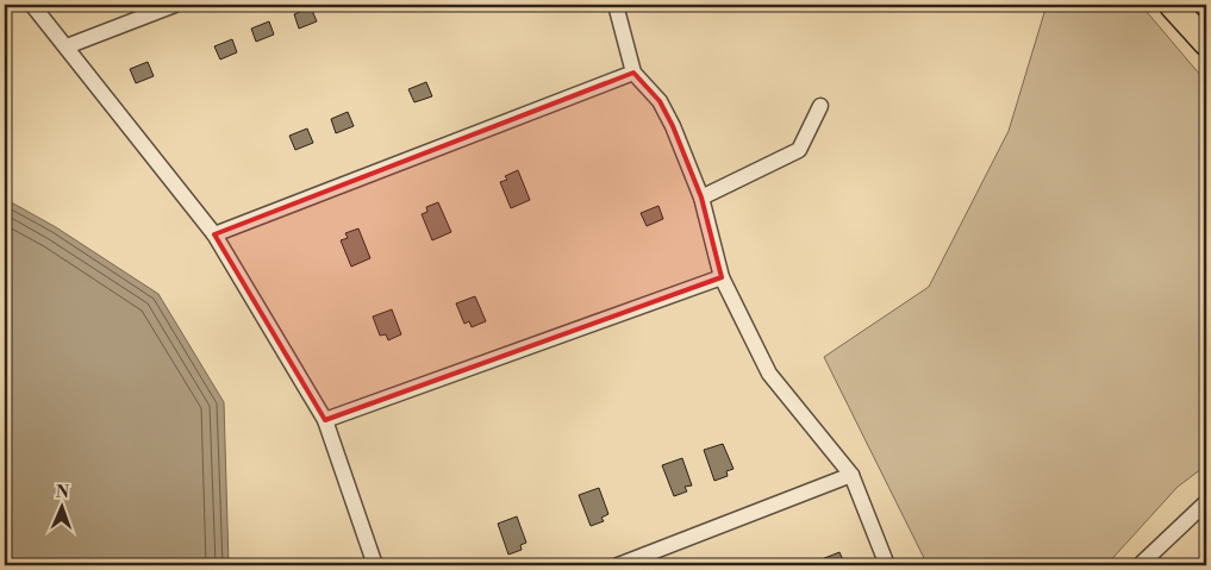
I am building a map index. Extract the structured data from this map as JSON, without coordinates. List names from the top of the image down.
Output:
{
  "north": "top"
}
